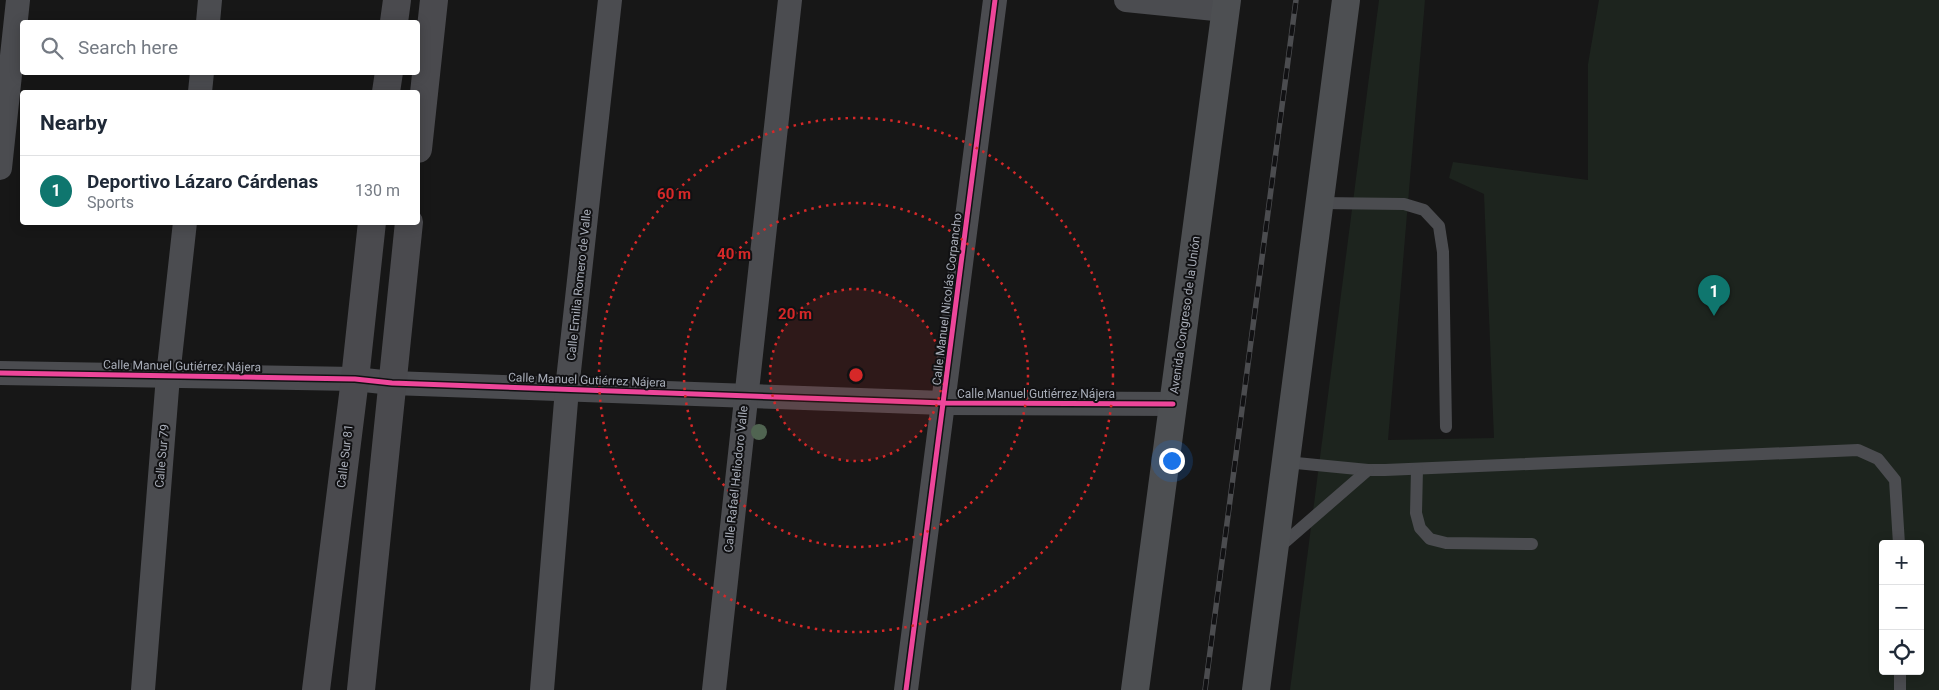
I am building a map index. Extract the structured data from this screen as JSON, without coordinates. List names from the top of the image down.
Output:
{
  "streets": {
    "main road": ["Avenida Congreso de la Unión"],
    "street": [
      "Calle Emilia Romero de Valle",
      "Calle Manuel Nicolás Corpancho",
      "Calle Manuel Gutiérrez Nájera",
      "Calle Sur 79",
      "Calle Sur 81",
      "Calle Rafaél Heliodoro Valle"
    ]
  },
  "crossings": [
    ["Calle Emilia Romero de Valle", "Calle Manuel Gutiérrez Nájera"],
    ["Calle Manuel Nicolás Corpancho", "Calle Manuel Gutiérrez Nájera"],
    ["Avenida Congreso de la Unión", "Calle Manuel Gutiérrez Nájera"],
    ["Calle Manuel Gutiérrez Nájera", "Calle Sur 79"],
    ["Calle Manuel Gutiérrez Nájera", "Calle Sur 81"],
    ["Calle Manuel Gutiérrez Nájera", "Calle Rafaél Heliodoro Valle"]
  ],
  "page": {
    "search": "Search here",
    "heading": "Nearby",
    "list": [
      {
        "mark": "1",
        "name": "Deportivo Lázaro Cárdenas",
        "note": "Sports",
        "value": "130 m"
      }
    ],
    "pins": "1",
    "map_buttons": ["+", "−"]
  },
  "rings": ["60 m", "40 m", "20 m"]
}
